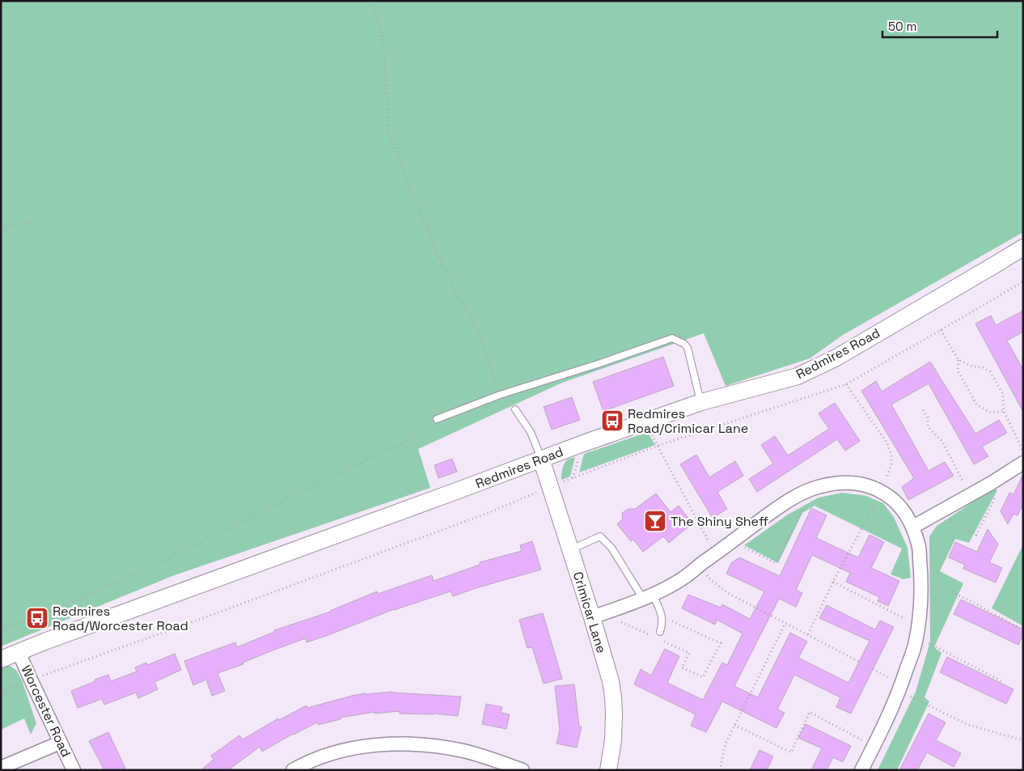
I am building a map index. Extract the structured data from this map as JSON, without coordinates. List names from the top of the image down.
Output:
{
  "streets": {
    "street": ["Redmires Road", "Crimicar Lane", "Worcester Road"]
  },
  "crossings": [
    ["Redmires Road", "Crimicar Lane"],
    ["Redmires Road", "Worcester Road"]
  ],
  "places": {
    "bus stop": ["Redmires Road/Crimicar Lane", "Redmires Road/Worcester Road"],
    "bar": ["The Shiny Sheff"]
  },
  "scale_bar": "50 m"
}
